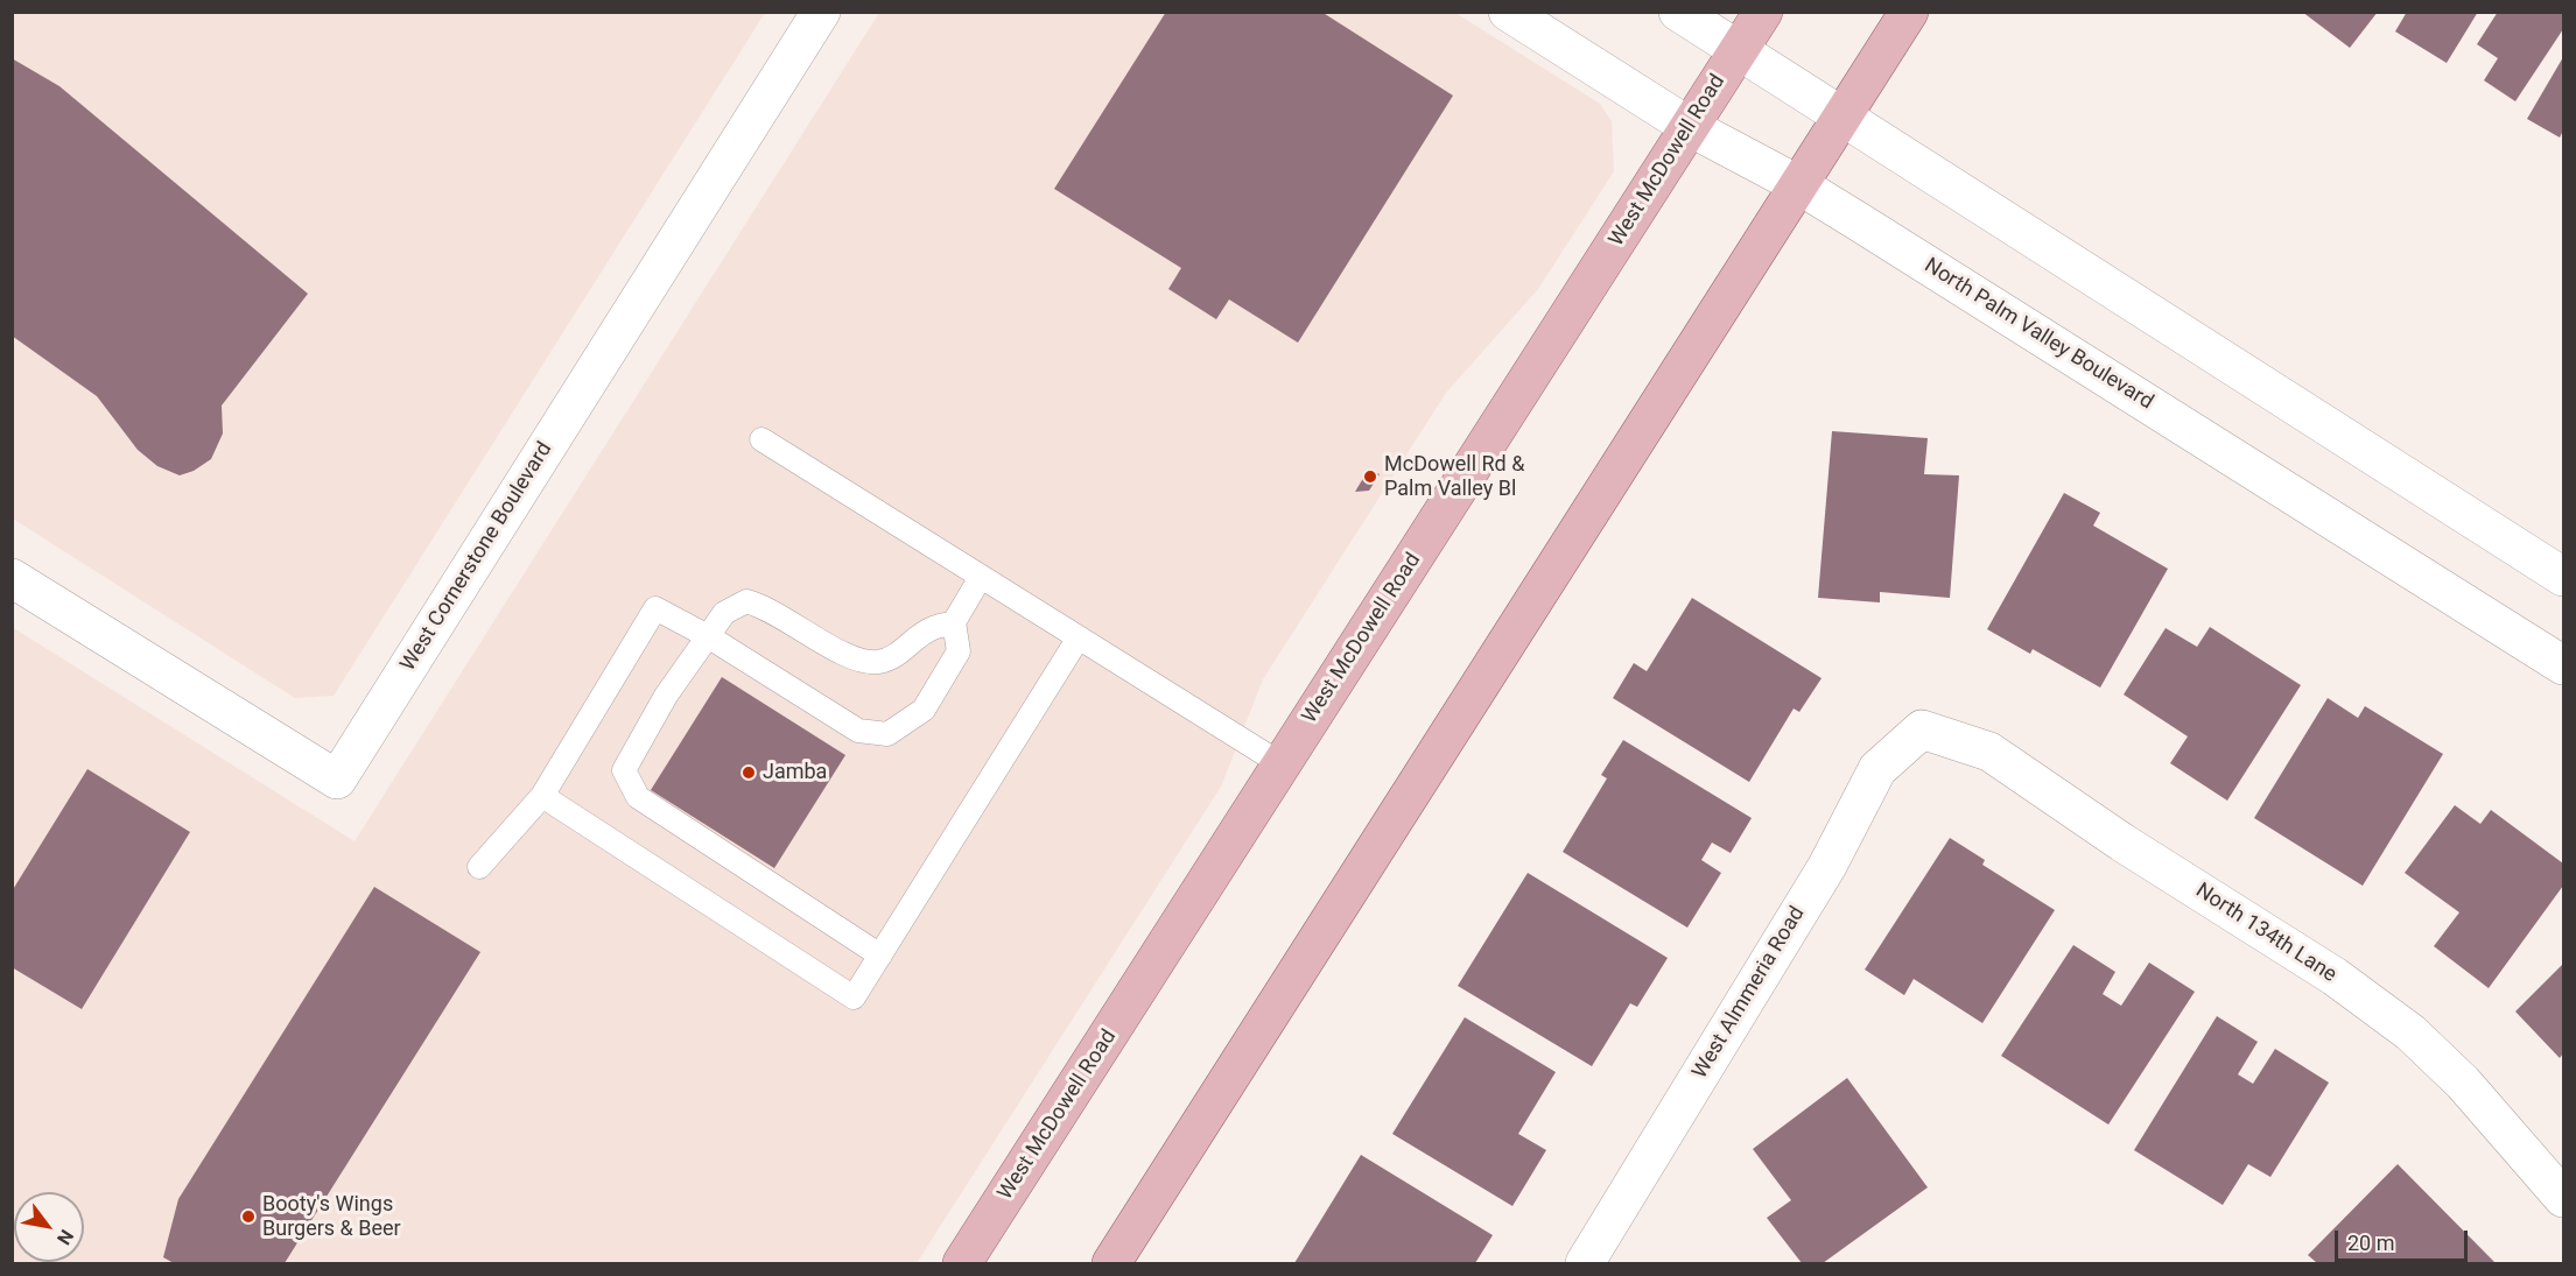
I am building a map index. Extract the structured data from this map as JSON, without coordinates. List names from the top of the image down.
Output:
{
  "streets": {
    "main road": ["West McDowell Road"],
    "street": [
      "North Palm Valley Boulevard",
      "West Cornerstone Boulevard",
      "North 134th Lane",
      "West Almmeria Road"
    ]
  },
  "crossings": [
    ["West McDowell Road", "North Palm Valley Boulevard"],
    ["North 134th Lane", "West Almmeria Road"]
  ],
  "places": ["McDowell Rd & Palm Valley Bl", "Jamba", "Booty's Wings Burgers & Beer"],
  "scale_bar": "20 m",
  "north": "bottom right"
}
